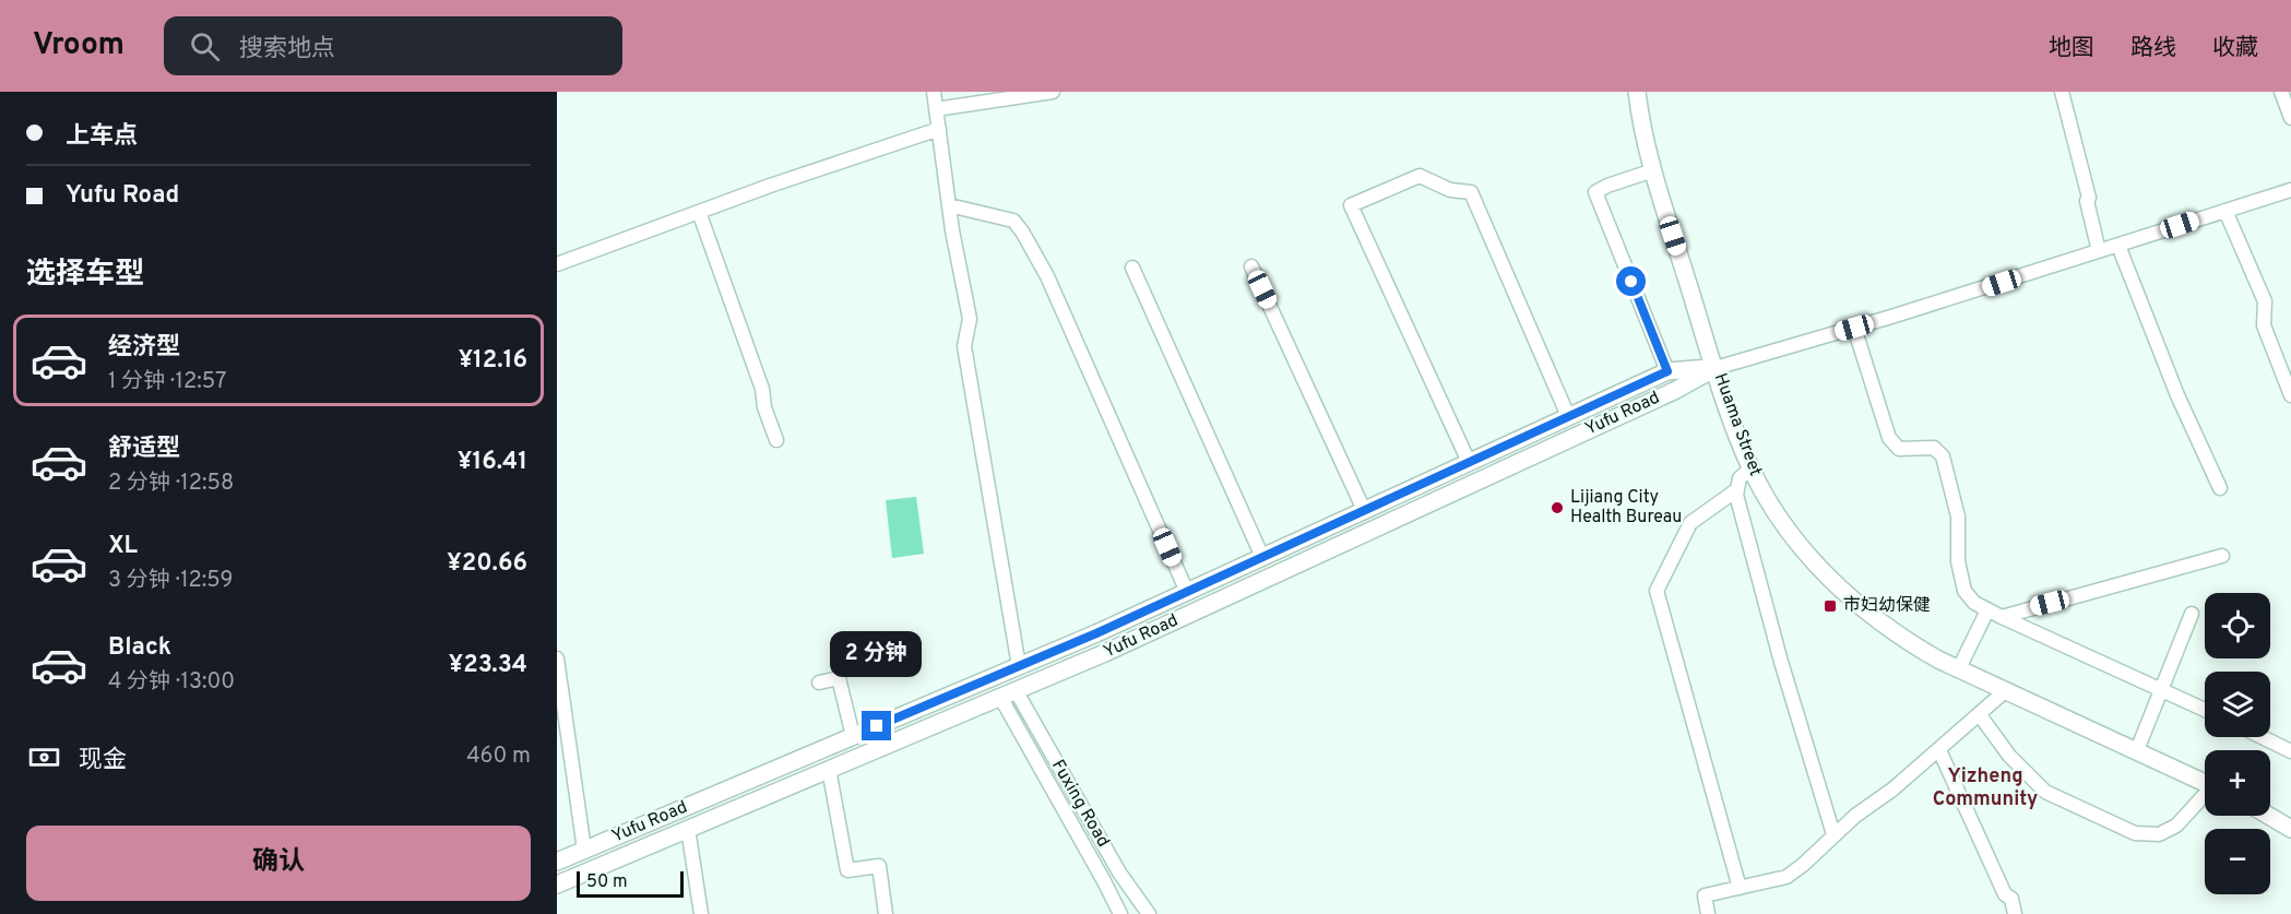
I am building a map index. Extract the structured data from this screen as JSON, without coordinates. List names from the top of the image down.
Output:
{
  "streets": {
    "street": ["Yufu Road", "Huama Street", "Fuxing Road"]
  },
  "crossings": [
    ["Yufu Road", "Huama Street"],
    ["Yufu Road", "Fuxing Road"]
  ],
  "districts": ["Yizheng Community"],
  "places": {
    "other": ["Lijiang City Health Bureau"],
    "transit": ["市妇幼保健"]
  },
  "scale_bar": "50 m",
  "page": {
    "header": "Vroom",
    "search": "搜索地点",
    "nav": ["地图", "路线", "收藏"],
    "banner": ["上车点", "Yufu Road"],
    "heading": "选择车型",
    "list": [
      {
        "name": "经济型",
        "note": "1 分钟 · 12:57",
        "value": "¥12.16"
      },
      {
        "name": "舒适型",
        "note": "2 分钟 · 12:58",
        "value": "¥16.41"
      },
      {
        "name": "XL",
        "note": "3 分钟 · 12:59",
        "value": "¥20.66"
      },
      {
        "name": "Black",
        "note": "4 分钟 · 13:00",
        "value": "¥23.34"
      }
    ],
    "map_buttons": ["+", "−"],
    "bubble": "2 分钟",
    "pay": ["现金", "460 m"],
    "buttons": "确认",
    "scale": "50 m"
  }
}
